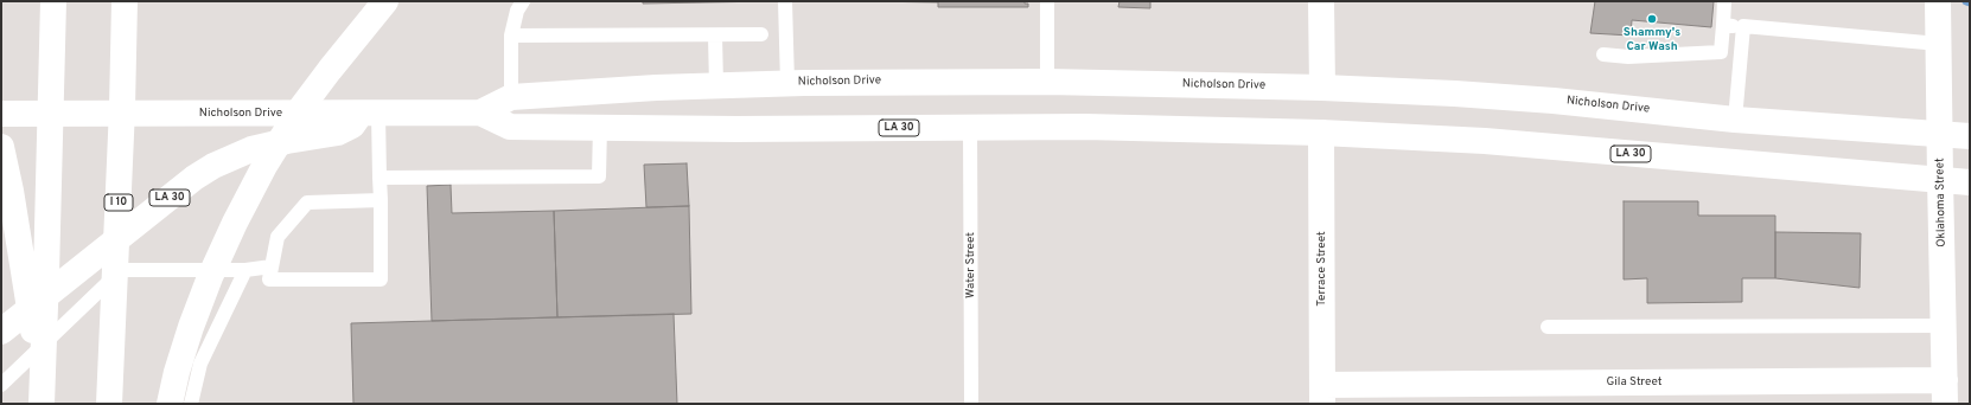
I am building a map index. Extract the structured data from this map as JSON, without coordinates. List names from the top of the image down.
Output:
{
  "streets": {
    "main road": [
      "Nicholson Drive",
      "LA 30",
      "I 10",
      "Oklahoma Street",
      "Terrace Street",
      "Gila Street"
    ],
    "lane": ["Water Street"]
  },
  "crossings": [
    ["Nicholson Drive", "LA 30"],
    ["Nicholson Drive", "Oklahoma Street"],
    ["Nicholson Drive", "Water Street"],
    ["Nicholson Drive", "Terrace Street"],
    ["Oklahoma Street", "Gila Street"],
    ["Terrace Street", "Gila Street"]
  ],
  "places": ["Shammy's Car Wash"]
}
